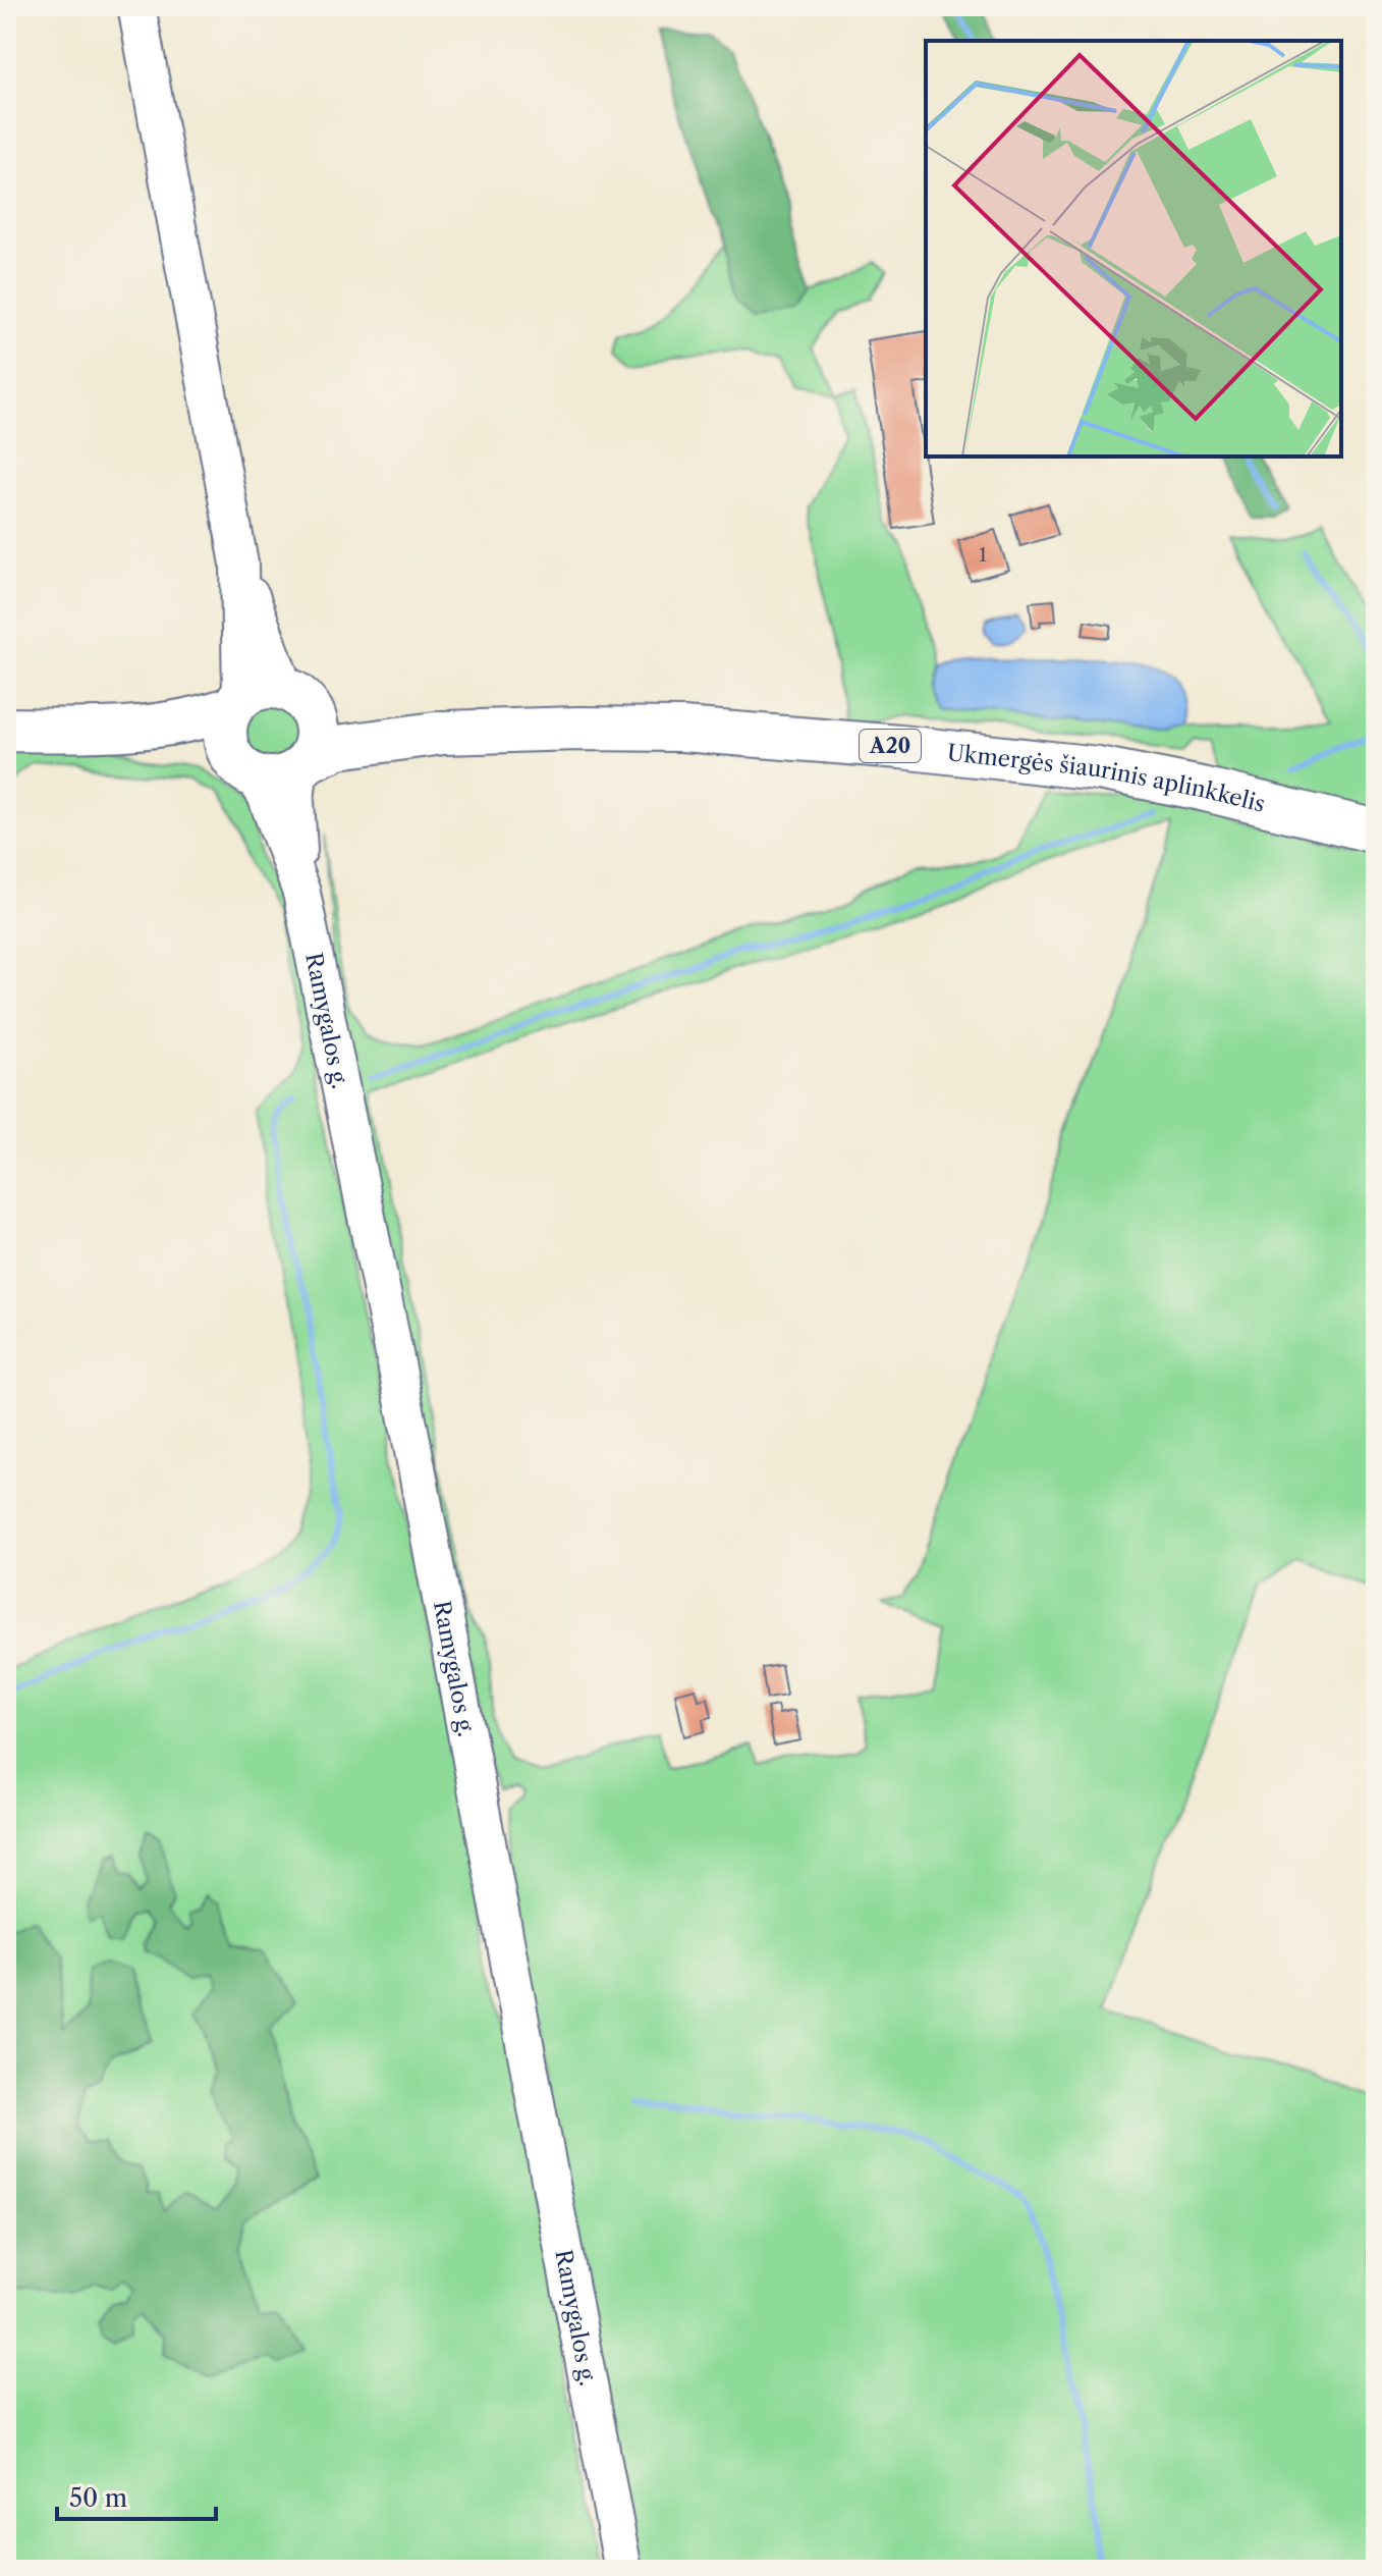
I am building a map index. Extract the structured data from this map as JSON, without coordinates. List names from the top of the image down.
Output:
{
  "streets": {
    "highway": ["A20", "Ukmergės šiaurinis aplinkkelis"],
    "main road": ["Ramygalos g."]
  },
  "crossings": [
    ["A20", "Ukmergės šiaurinis aplinkkelis"],
    ["A20", "Ramygalos g."],
    ["Ukmergės šiaurinis aplinkkelis", "Ramygalos g."]
  ],
  "house_numbers": ["1"],
  "scale_bar": "50 m"
}
